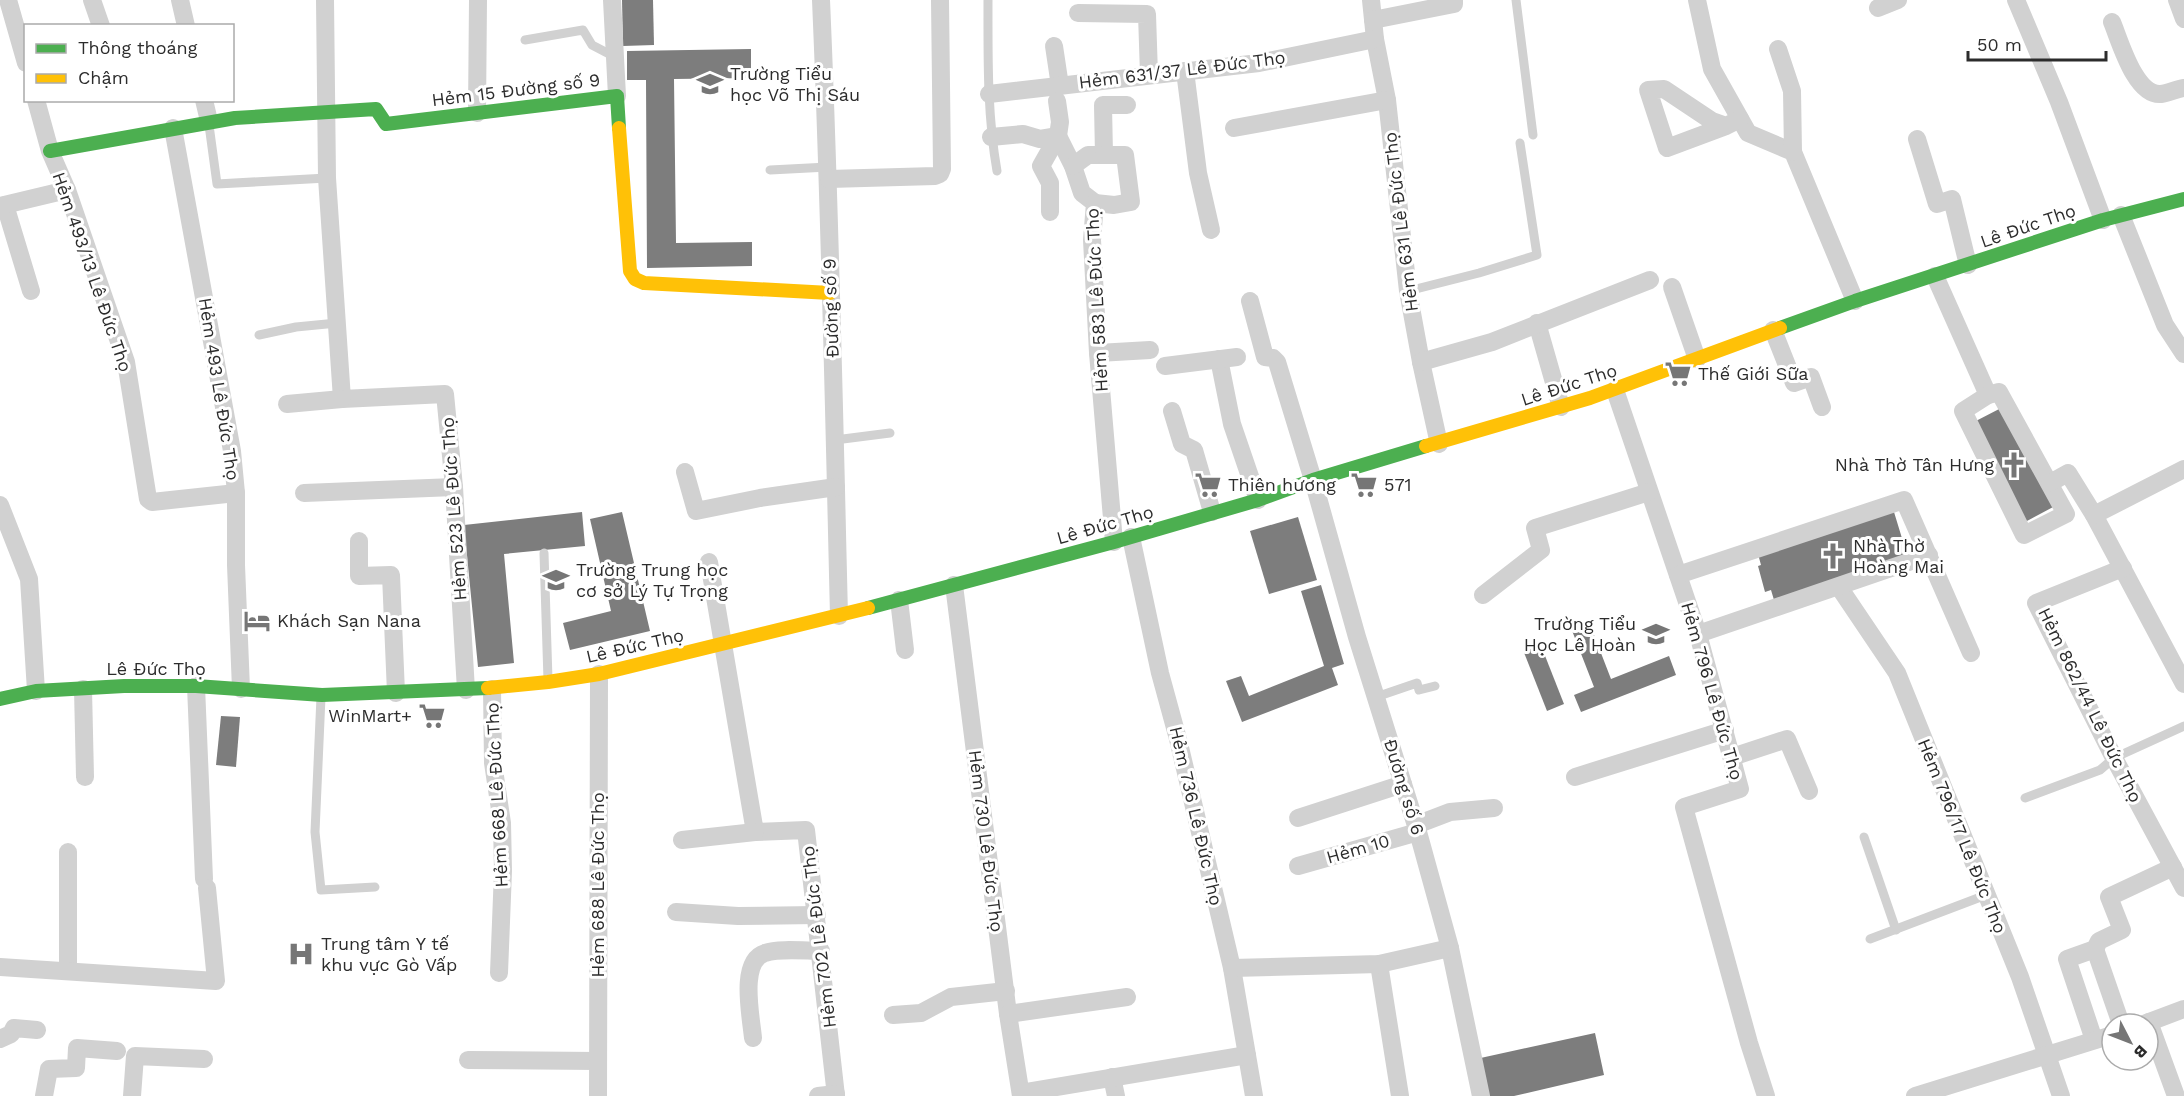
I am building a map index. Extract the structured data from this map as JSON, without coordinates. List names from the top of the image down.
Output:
{
  "streets": {
    "main road": ["Hẻm 15 Đường số 9", "Lê Đức Thọ"],
    "street": [
      "Hẻm 631/37 Lê Đức Thọ",
      "Hẻm 631 Lê Đức Thọ",
      "Hẻm 493/13 Lê Đức Thọ",
      "Hẻm 583 Lê Đức Thọ",
      "Đường số 9",
      "Hẻm 493 Lê Đức Thọ",
      "Hẻm 523 Lê Đức Thọ",
      "Hẻm 796 Lê Đức Thọ",
      "Hẻm 862/44 Lê Đức Thọ",
      "Đường số 6",
      "Hẻm 668 Lê Đức Thọ",
      "Hẻm 736 Lê Đức Thọ",
      "Hẻm 796/17 Lê Đức Thọ",
      "Hẻm 730 Lê Đức Thọ",
      "Hẻm 10",
      "Hẻm 688 Lê Đức Thọ",
      "Hẻm 702 Lê Đức Thọ"
    ]
  },
  "crossings": [
    ["Hẻm 631/37 Lê Đức Thọ", "Hẻm 631 Lê Đức Thọ"],
    ["Hẻm 15 Đường số 9", "Hẻm 493/13 Lê Đức Thọ"],
    ["Hẻm 15 Đường số 9", "Đường số 9"],
    ["Hẻm 15 Đường số 9", "Hẻm 493 Lê Đức Thọ"],
    ["Hẻm 631 Lê Đức Thọ", "Lê Đức Thọ"],
    ["Lê Đức Thọ", "Hẻm 583 Lê Đức Thọ"],
    ["Lê Đức Thọ", "Đường số 9"],
    ["Lê Đức Thọ", "Hẻm 493 Lê Đức Thọ"],
    ["Lê Đức Thọ", "Hẻm 523 Lê Đức Thọ"],
    ["Lê Đức Thọ", "Hẻm 796 Lê Đức Thọ"],
    ["Lê Đức Thọ", "Đường số 6"],
    ["Lê Đức Thọ", "Hẻm 668 Lê Đức Thọ"],
    ["Lê Đức Thọ", "Hẻm 736 Lê Đức Thọ"],
    ["Lê Đức Thọ", "Hẻm 730 Lê Đức Thọ"],
    ["Lê Đức Thọ", "Hẻm 688 Lê Đức Thọ"],
    ["Hẻm 493/13 Lê Đức Thọ", "Hẻm 493 Lê Đức Thọ"],
    ["Hẻm 583 Lê Đức Thọ", "Hẻm 736 Lê Đức Thọ"],
    ["Đường số 6", "Hẻm 10"]
  ],
  "places": {
    "school or university": ["Trường Tiểu học Võ Thị Sáu", "Trường Trung học cơ sở Lý Tự Trọng", "Trường Tiểu Học Lê Hoàn"],
    "supermarket": [
      "Thế Giới Sữa",
      "Thiên hương",
      "571",
      "WinMart+"
    ],
    "church": ["Nhà Thờ Tân Hưng", "Nhà Thờ Hoàng Mai"],
    "hotel": ["Khách Sạn Nana"],
    "hospital": ["Trung tâm Y tế khu vực Gò Vấp"]
  },
  "legend": ["Thông thoáng", "Chậm"],
  "scale_bar": "50 m",
  "north": "bottom right"
}
